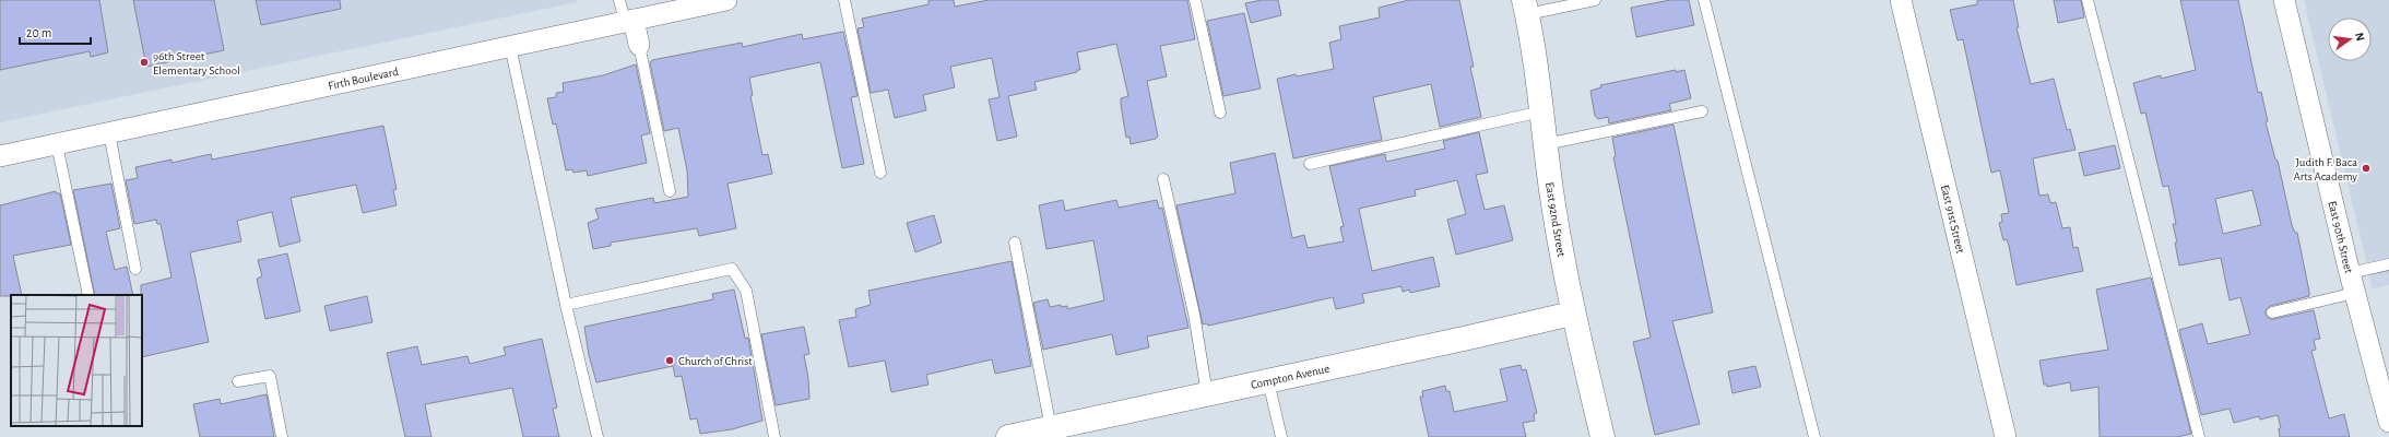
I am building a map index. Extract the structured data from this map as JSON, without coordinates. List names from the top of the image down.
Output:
{
  "streets": {
    "main road": ["East 92nd Street", "Compton Avenue"],
    "street": ["Firth Boulevard", "East 91st Street", "East 90th Street"]
  },
  "crossings": [
    ["East 92nd Street", "Compton Avenue"]
  ],
  "places": ["96th Street Elementary School", "Judith F. Baca Arts Academy", "Church of Christ"],
  "scale_bar": "20 m",
  "north": "right"
}
